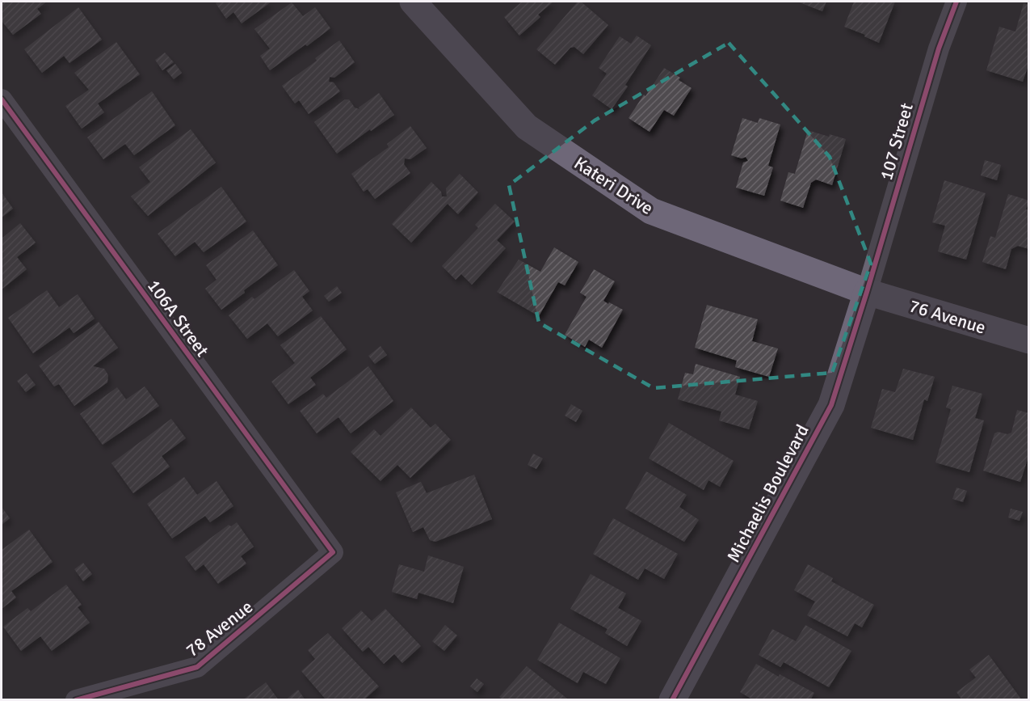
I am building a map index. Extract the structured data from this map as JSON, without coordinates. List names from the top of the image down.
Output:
{
  "streets": {
    "street": [
      "107 Street",
      "Kateri Drive",
      "76 Avenue",
      "106A Street",
      "Michaelis Boulevard",
      "78 Avenue"
    ]
  },
  "crossings": [
    ["107 Street", "Kateri Drive"],
    ["107 Street", "76 Avenue"],
    ["107 Street", "Michaelis Boulevard"],
    ["Kateri Drive", "76 Avenue"],
    ["Kateri Drive", "Michaelis Boulevard"],
    ["76 Avenue", "Michaelis Boulevard"],
    ["106A Street", "78 Avenue"]
  ]
}
